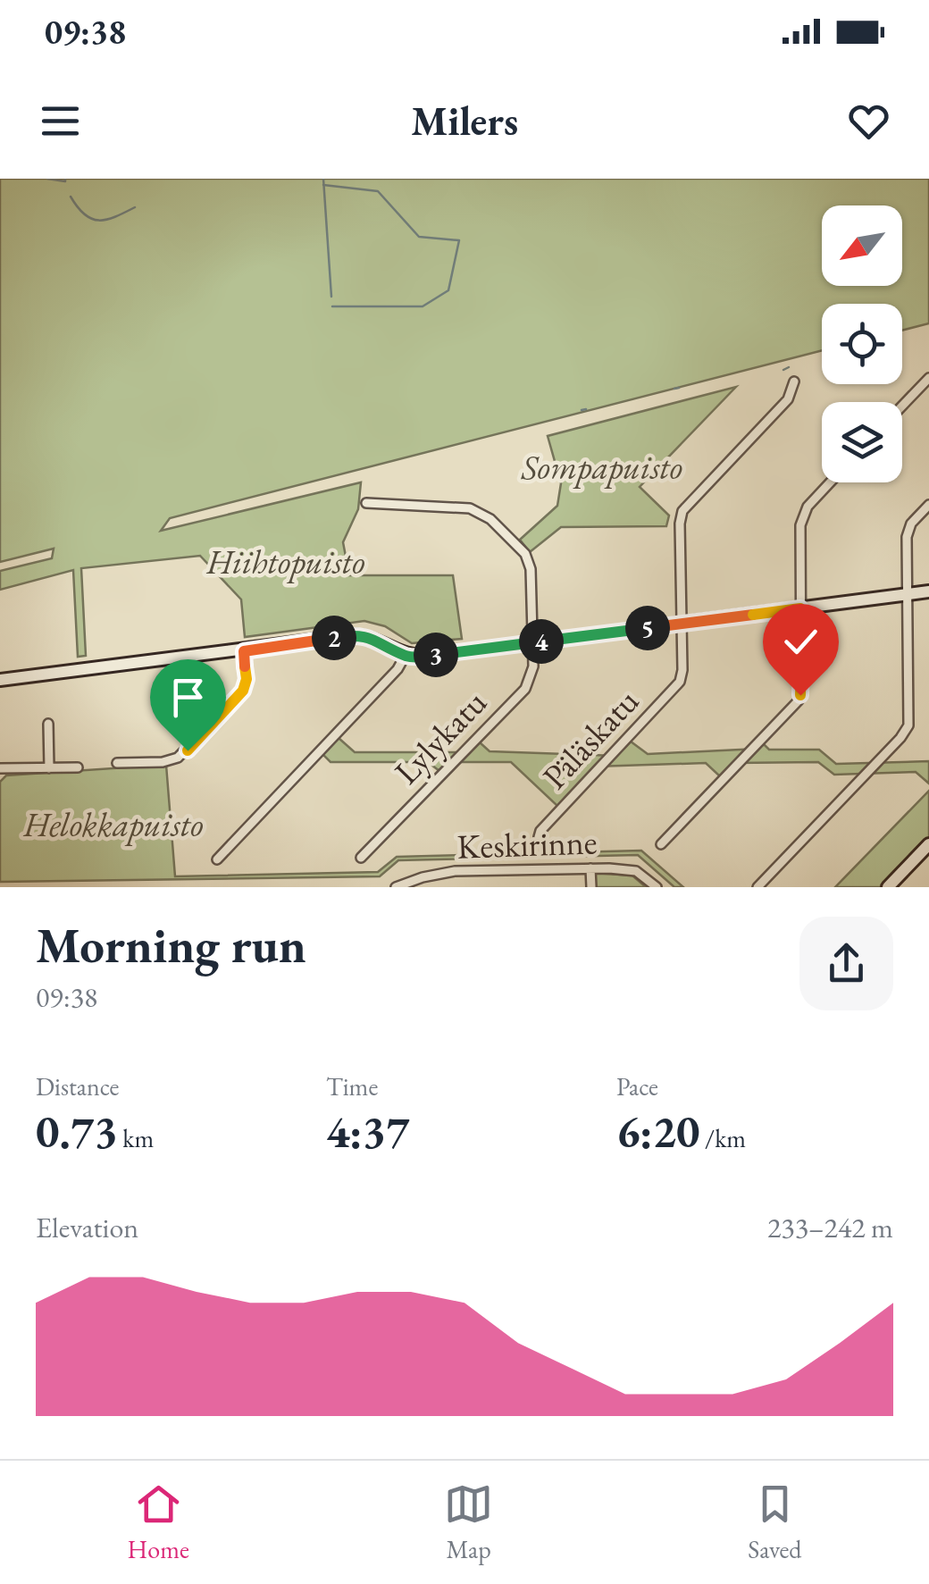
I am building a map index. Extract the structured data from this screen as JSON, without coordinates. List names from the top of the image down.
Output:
{
  "streets": {
    "street": ["Lylykatu", "Päläskatu", "Keskirinne"]
  },
  "parks": ["Sompapuisto", "Hiihtopuisto", "Helokkapuisto"],
  "north": "bottom left",
  "page": {
    "status": "09:38",
    "header": "Milers",
    "pins": [
      "5",
      "2",
      "4",
      "3"
    ],
    "heading": ["Morning run", "09:38"],
    "stats": [
      ["Distance", "0.73 km"],
      ["Time", "4:37"],
      ["Pace", "6:20 /km"]
    ],
    "chart": ["Elevation", "233–242 m"],
    "tabs": ["Home", "Map", "Saved"]
  }
}
